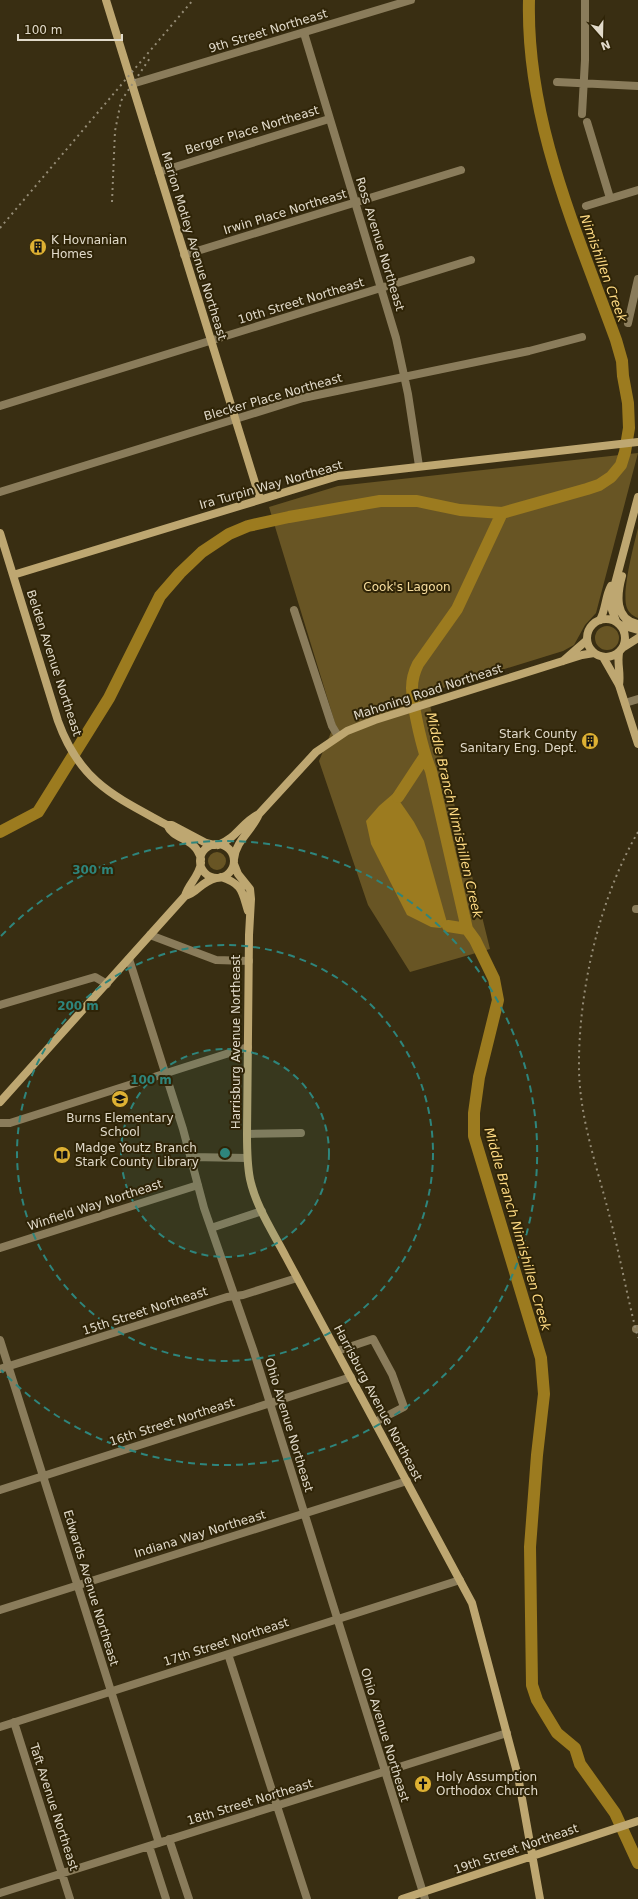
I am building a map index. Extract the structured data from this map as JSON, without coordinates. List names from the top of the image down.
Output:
{
  "streets": {
    "street": [
      "9th Street Northeast",
      "Berger Place Northeast",
      "Irwin Place Northeast",
      "Ross Avenue Northeast",
      "Marion Motley Avenue Northeast",
      "10th Street Northeast",
      "Blecker Place Northeast",
      "Ira Turpin Way Northeast",
      "Belden Avenue Northeast",
      "Mahoning Road Northeast",
      "Harrisburg Avenue Northeast",
      "Winfield Way Northeast",
      "15th Street Northeast",
      "16th Street Northeast",
      "Ohio Avenue Northeast",
      "Indiana Way Northeast",
      "Edwards Avenue Northeast",
      "17th Street Northeast",
      "18th Street Northeast",
      "Taft Avenue Northeast",
      "19th Street Northeast"
    ]
  },
  "crossings": [
    ["9th Street Northeast", "Ross Avenue Northeast"],
    ["9th Street Northeast", "Marion Motley Avenue Northeast"],
    ["Berger Place Northeast", "Ross Avenue Northeast"],
    ["Berger Place Northeast", "Marion Motley Avenue Northeast"],
    ["Irwin Place Northeast", "Ross Avenue Northeast"],
    ["Irwin Place Northeast", "Marion Motley Avenue Northeast"],
    ["Ross Avenue Northeast", "10th Street Northeast"],
    ["Ross Avenue Northeast", "Blecker Place Northeast"],
    ["Ross Avenue Northeast", "Ira Turpin Way Northeast"],
    ["Marion Motley Avenue Northeast", "10th Street Northeast"],
    ["Marion Motley Avenue Northeast", "Blecker Place Northeast"],
    ["Marion Motley Avenue Northeast", "Ira Turpin Way Northeast"],
    ["Ira Turpin Way Northeast", "Belden Avenue Northeast"],
    ["Belden Avenue Northeast", "Mahoning Road Northeast"],
    ["Belden Avenue Northeast", "Harrisburg Avenue Northeast"],
    ["Mahoning Road Northeast", "Harrisburg Avenue Northeast"],
    ["Harrisburg Avenue Northeast", "15th Street Northeast"],
    ["Harrisburg Avenue Northeast", "16th Street Northeast"],
    ["Harrisburg Avenue Northeast", "Indiana Way Northeast"],
    ["Harrisburg Avenue Northeast", "17th Street Northeast"],
    ["Harrisburg Avenue Northeast", "18th Street Northeast"],
    ["Harrisburg Avenue Northeast", "19th Street Northeast"],
    ["Winfield Way Northeast", "Ohio Avenue Northeast"],
    ["15th Street Northeast", "Ohio Avenue Northeast"],
    ["15th Street Northeast", "Edwards Avenue Northeast"],
    ["16th Street Northeast", "Ohio Avenue Northeast"],
    ["16th Street Northeast", "Edwards Avenue Northeast"],
    ["Ohio Avenue Northeast", "Indiana Way Northeast"],
    ["Ohio Avenue Northeast", "17th Street Northeast"],
    ["Ohio Avenue Northeast", "18th Street Northeast"],
    ["Ohio Avenue Northeast", "19th Street Northeast"],
    ["Indiana Way Northeast", "Edwards Avenue Northeast"],
    ["Edwards Avenue Northeast", "17th Street Northeast"],
    ["Edwards Avenue Northeast", "18th Street Northeast"],
    ["17th Street Northeast", "Taft Avenue Northeast"],
    ["18th Street Northeast", "Taft Avenue Northeast"]
  ],
  "water": ["Nimishillen Creek", "Middle Branch Nimishillen Creek"],
  "parks": ["Cook's Lagoon"],
  "places": {
    "building": ["K Hovnanian Homes", "Stark County Sanitary Eng. Dept."],
    "school or university": ["Burns Elementary School"],
    "library": ["Madge Youtz Branch Stark County Library"],
    "church": ["Holy Assumption Orthodox Church"]
  },
  "scale_bar": "100 m",
  "north": "bottom",
  "rings": ["300 m", "200 m", "100 m"]
}
